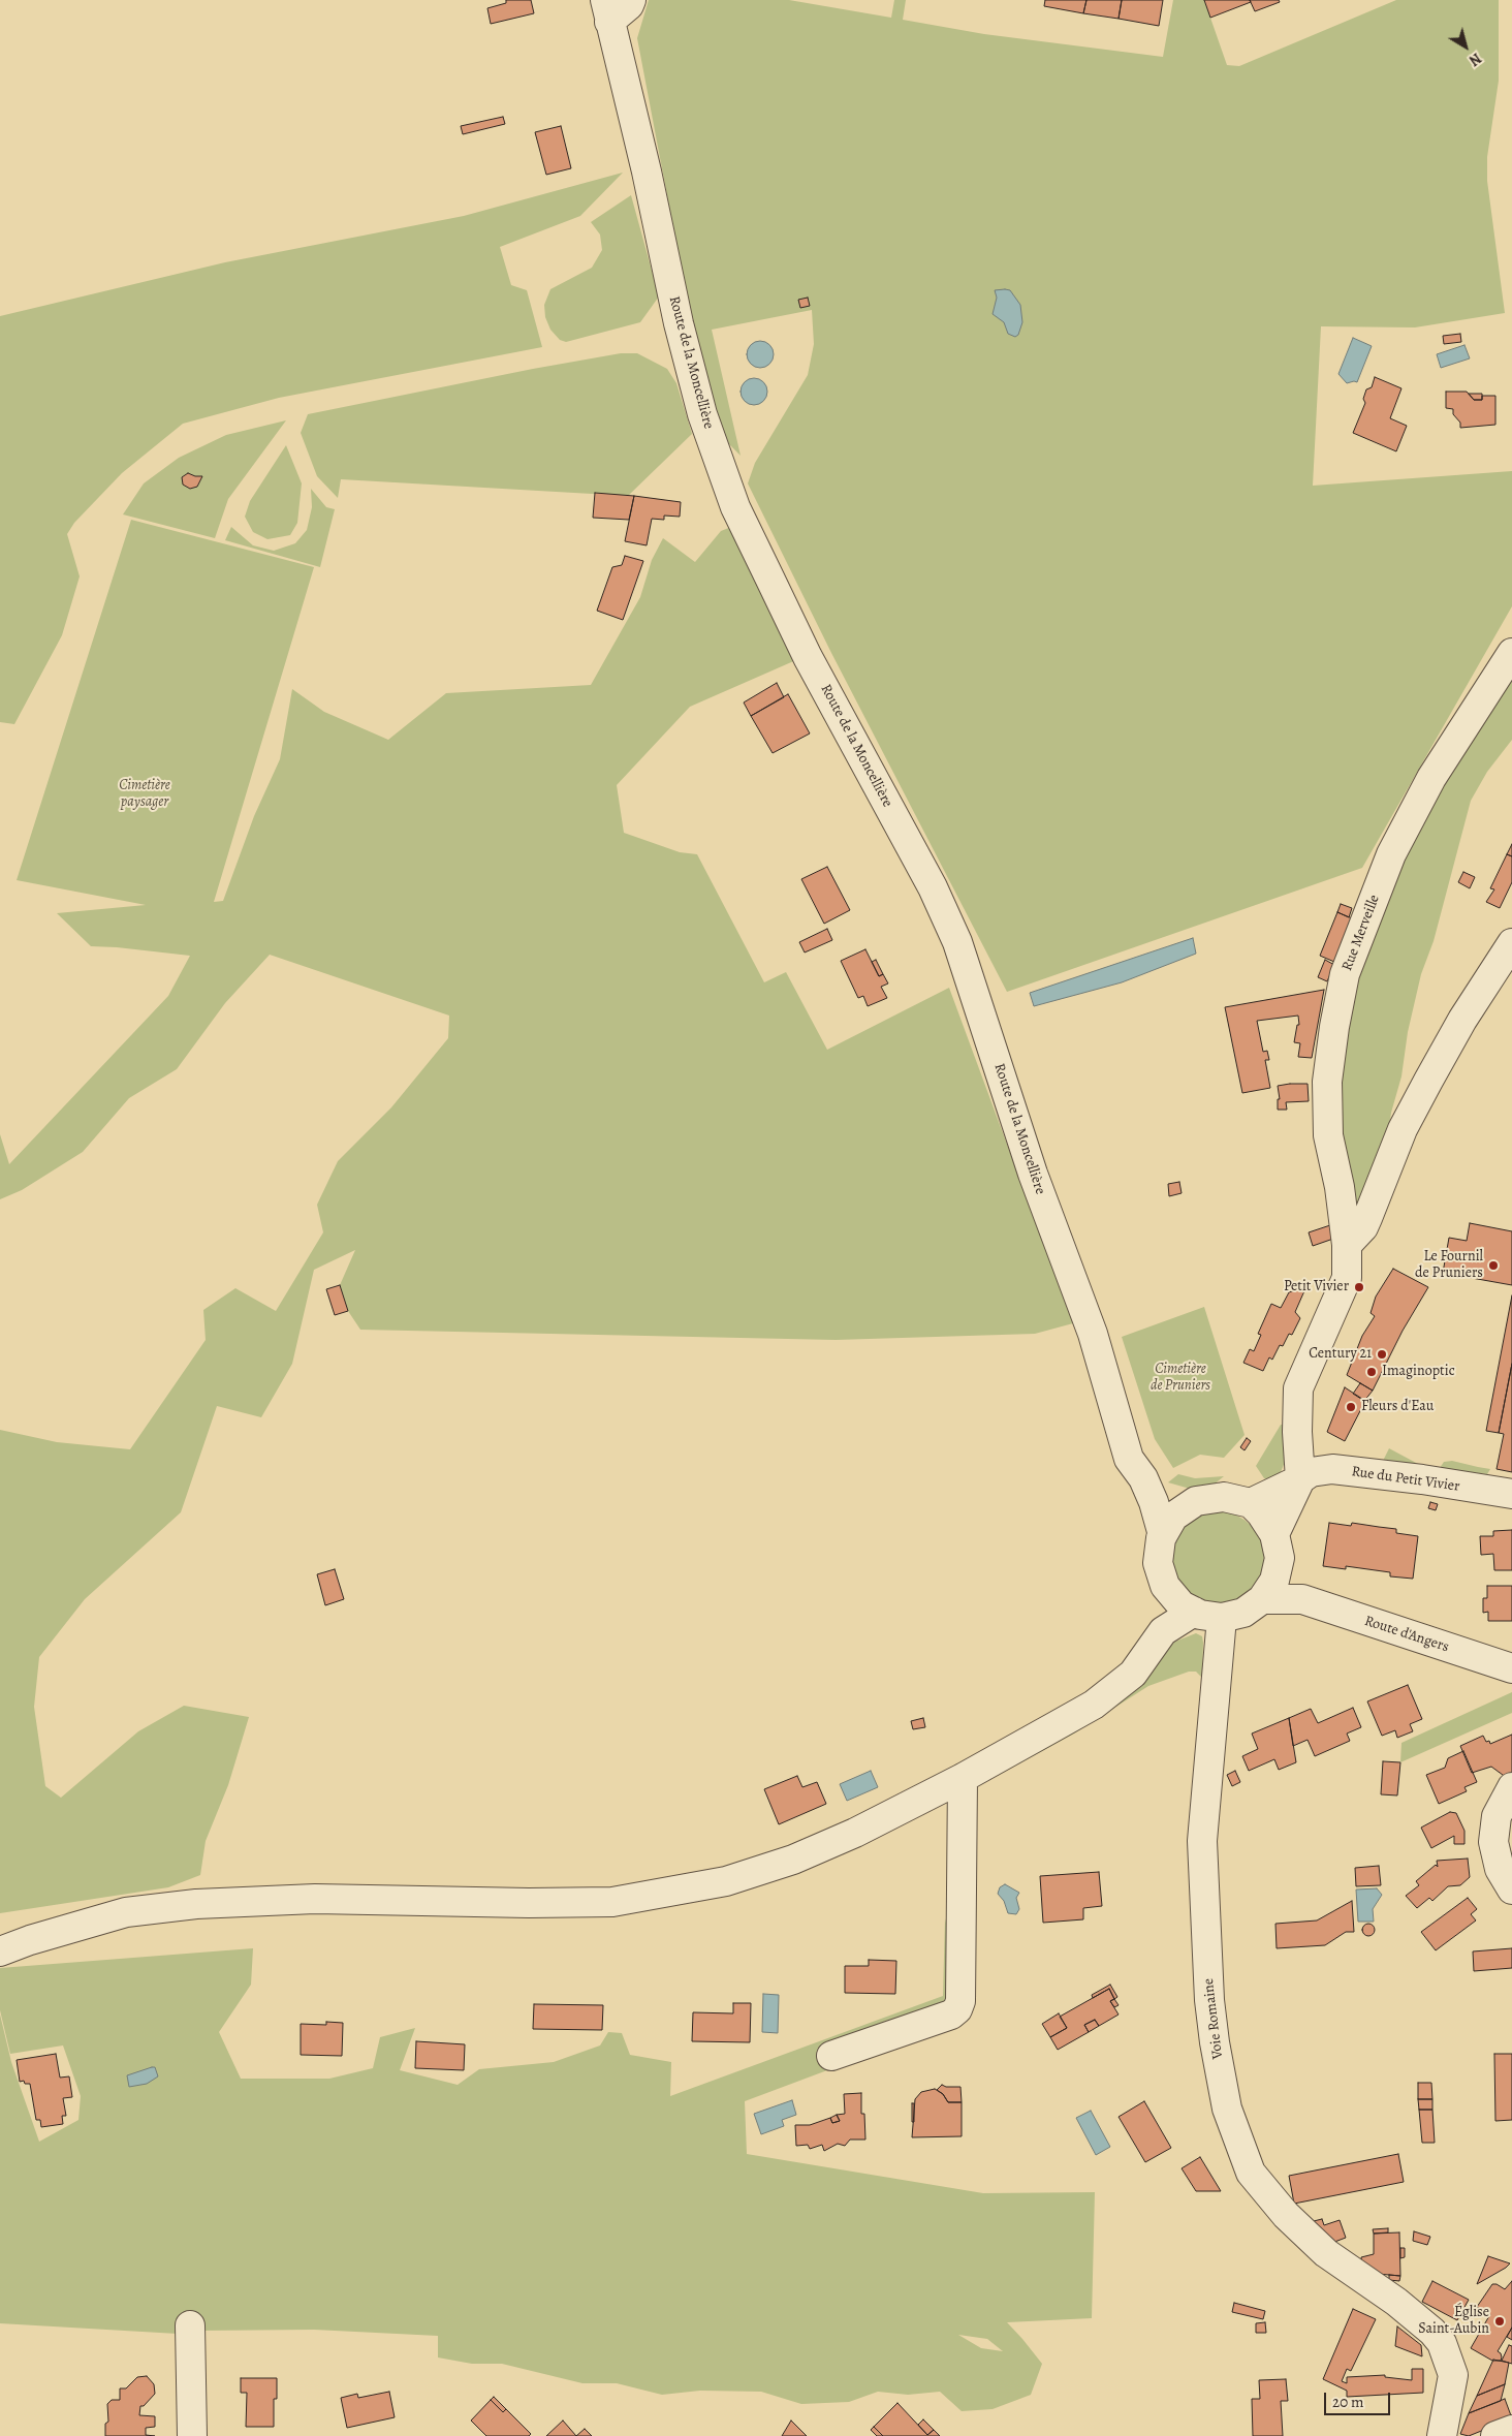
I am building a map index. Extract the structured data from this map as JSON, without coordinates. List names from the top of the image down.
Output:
{
  "streets": {
    "street": [
      "Route de la Moncellière",
      "Rue Merveille",
      "Rue du Petit Vivier",
      "Route d'Angers",
      "Voie Romaine"
    ]
  },
  "crossings": [
    ["Route de la Moncellière", "Rue du Petit Vivier"],
    ["Route de la Moncellière", "Route d'Angers"],
    ["Route de la Moncellière", "Voie Romaine"],
    ["Rue Merveille", "Rue du Petit Vivier"],
    ["Rue du Petit Vivier", "Route d'Angers"],
    ["Rue du Petit Vivier", "Voie Romaine"],
    ["Route d'Angers", "Voie Romaine"]
  ],
  "parks": ["Cimetière paysager", "Cimetière de Pruniers"],
  "places": [
    "Le Fournil de Pruniers",
    "Petit Vivier",
    "Century 21",
    "Imaginoptic",
    "Fleurs d'Eau",
    "Église Saint-Aubin"
  ],
  "scale_bar": "20 m",
  "north": "bottom right"
}
